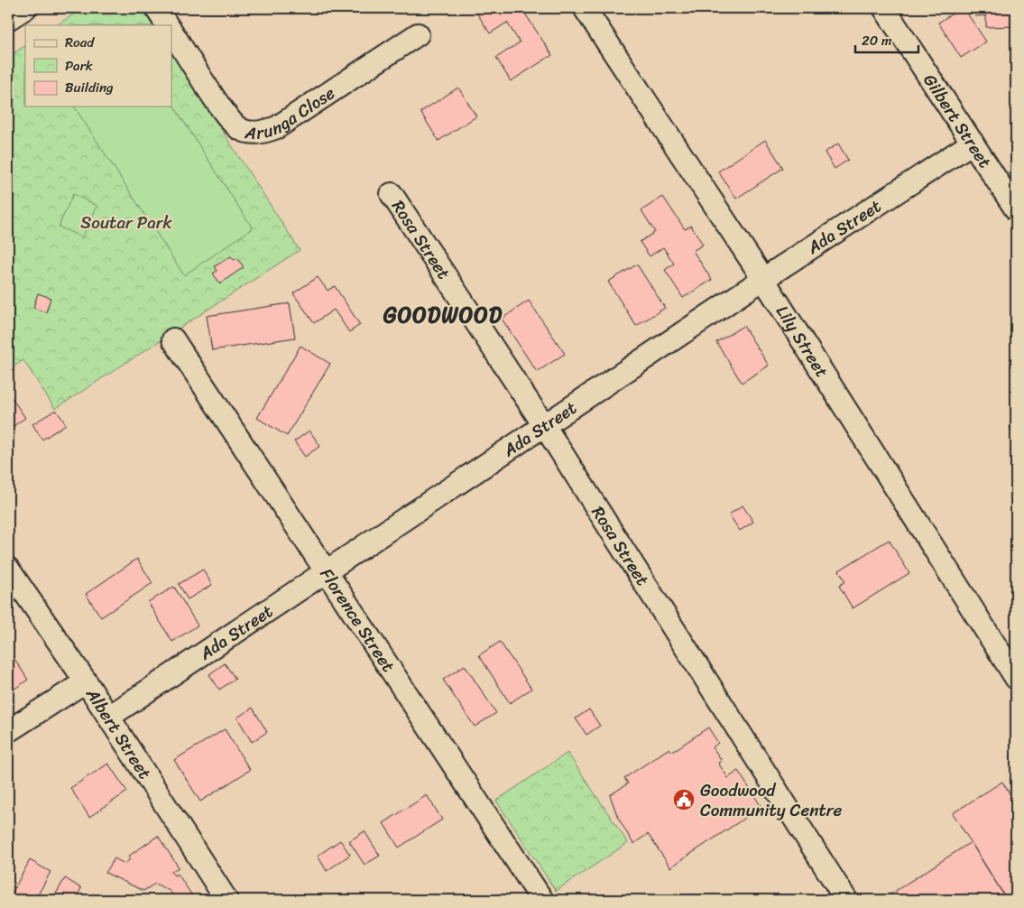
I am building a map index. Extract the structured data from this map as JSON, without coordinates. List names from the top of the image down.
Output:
{
  "streets": {
    "street": [
      "Arunga Close",
      "Gilbert Street",
      "Ada Street",
      "Rosa Street",
      "Lily Street",
      "Florence Street",
      "Albert Street"
    ]
  },
  "crossings": [
    ["Gilbert Street", "Ada Street"],
    ["Ada Street", "Rosa Street"],
    ["Ada Street", "Lily Street"],
    ["Ada Street", "Florence Street"],
    ["Ada Street", "Albert Street"]
  ],
  "districts": ["GOODWOOD"],
  "parks": ["Soutar Park"],
  "places": {
    "public building": ["Goodwood Community Centre"]
  },
  "legend": ["Road", "Park", "Building"],
  "scale_bar": "20 m"
}
